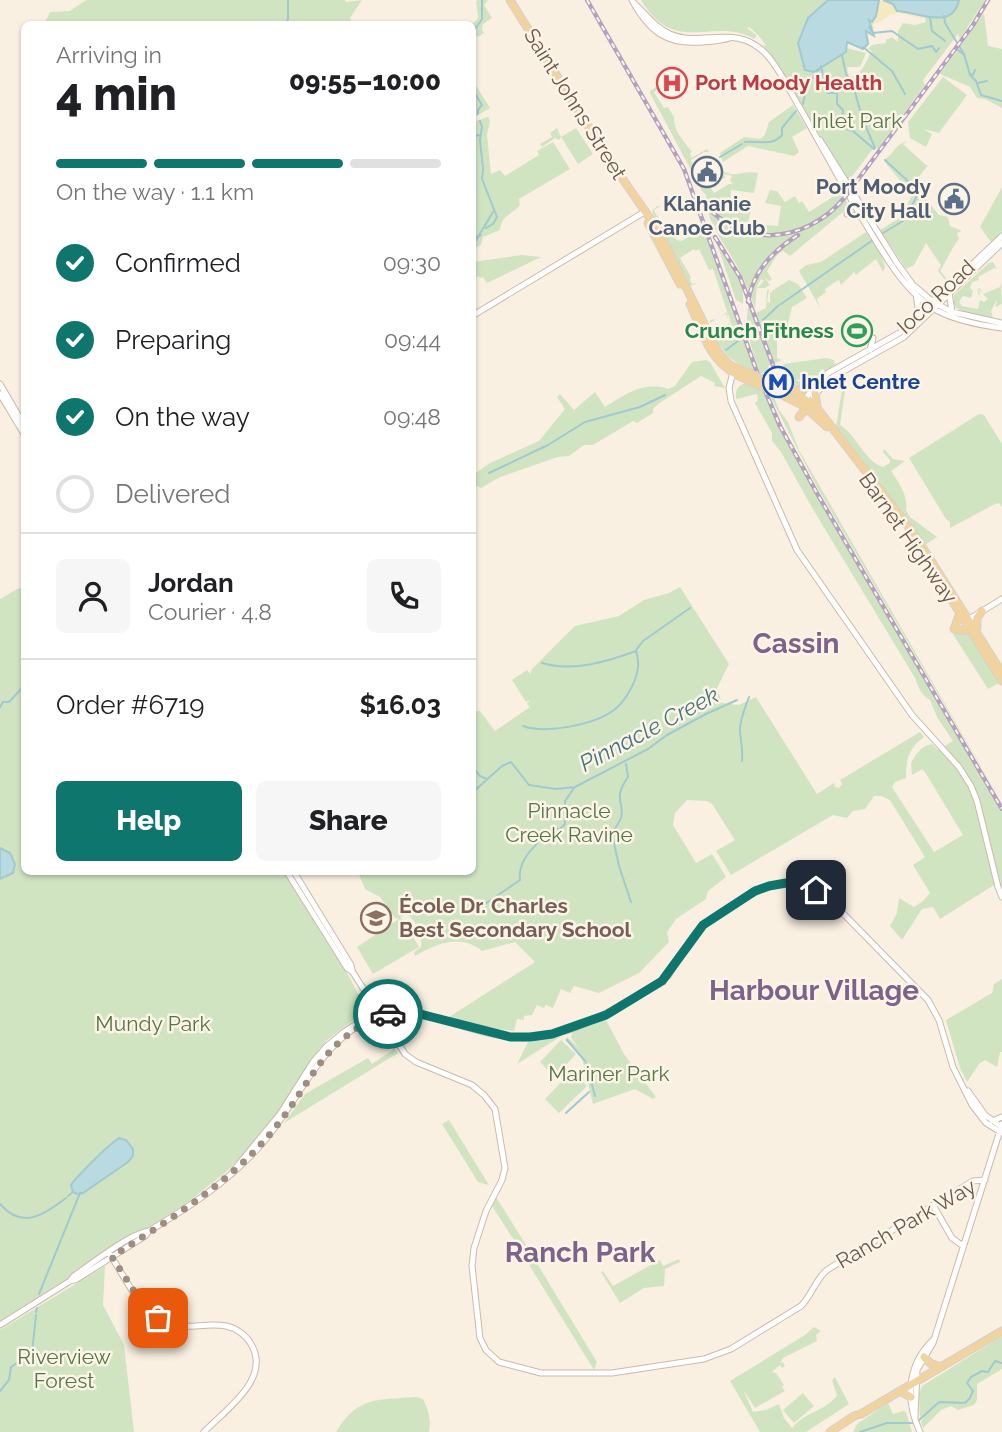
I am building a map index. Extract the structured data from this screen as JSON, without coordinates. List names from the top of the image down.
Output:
{
  "streets": {
    "main road": [
      "Saint Johns Street",
      "Ioco Road",
      "Barnet Highway",
      "Ranch Park Way"
    ]
  },
  "crossings": [
    ["Ioco Road", "Barnet Highway"]
  ],
  "districts": ["Cassin", "Harbour Village", "Ranch Park"],
  "water": ["Pinnacle Creek"],
  "parks": [
    "Inlet Park",
    "Pinnacle Creek Ravine",
    "Mundy Park",
    "Mariner Park",
    "Riverview Forest"
  ],
  "places": {
    "hospital": ["Port Moody Health"],
    "public building": ["Klahanie Canoe Club", "Port Moody City Hall"],
    "sports": ["Crunch Fitness"],
    "metro station": ["Inlet Centre"],
    "school or university": ["École Dr. Charles Best Secondary School"]
  },
  "page": {
    "heading": ["4 min", "Arriving in", "09:55–10:00"],
    "panel": [
      "Jordan",
      "Courier · 4.8",
      "Order #6719",
      "$16.03"
    ],
    "bar": "On the way · 1.1 km",
    "list": [
      ["Confirmed", "09:30"],
      ["Preparing", "09:44"],
      ["On the way", "09:48"],
      "Delivered"
    ],
    "buttons": ["Help", "Share"]
  }
}
